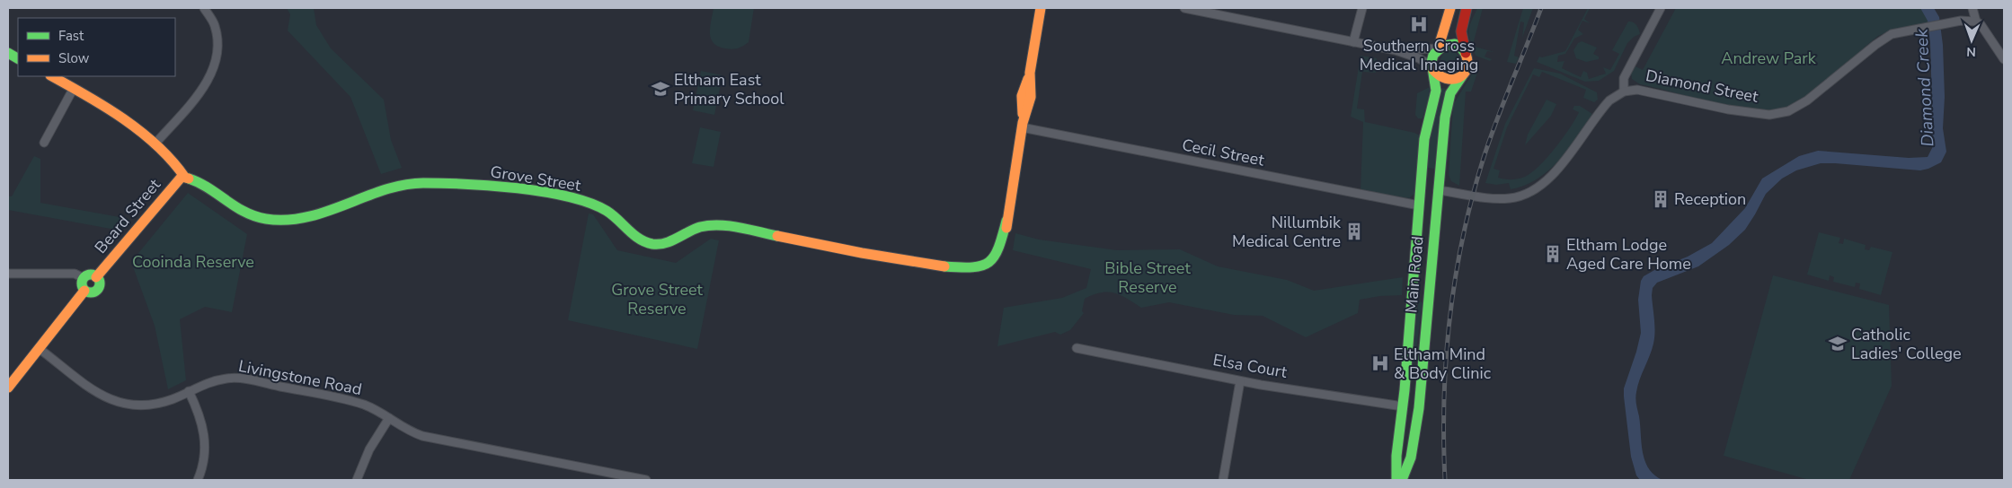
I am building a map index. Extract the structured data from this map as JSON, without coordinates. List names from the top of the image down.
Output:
{
  "streets": {
    "street": [
      "Diamond Street",
      "Cecil Street",
      "Grove Street",
      "Beard Street",
      "Main Road",
      "Elsa Court",
      "Livingstone Road"
    ]
  },
  "crossings": [
    ["Diamond Street", "Main Road"],
    ["Cecil Street", "Grove Street"],
    ["Cecil Street", "Main Road"],
    ["Grove Street", "Beard Street"],
    ["Main Road", "Elsa Court"]
  ],
  "water": ["Diamond Creek"],
  "parks": [
    "Andrew Park",
    "Cooinda Reserve",
    "Bible Street Reserve",
    "Grove Street Reserve"
  ],
  "places": {
    "hospital": ["Southern Cross Medical Imaging", "Eltham Mind & Body Clinic"],
    "school or university": ["Eltham East Primary School", "Catholic Ladies' College"],
    "building": ["Reception", "Nillumbik Medical Centre", "Eltham Lodge Aged Care Home"]
  },
  "legend": ["Fast", "Slow"],
  "north": "bottom"
}
